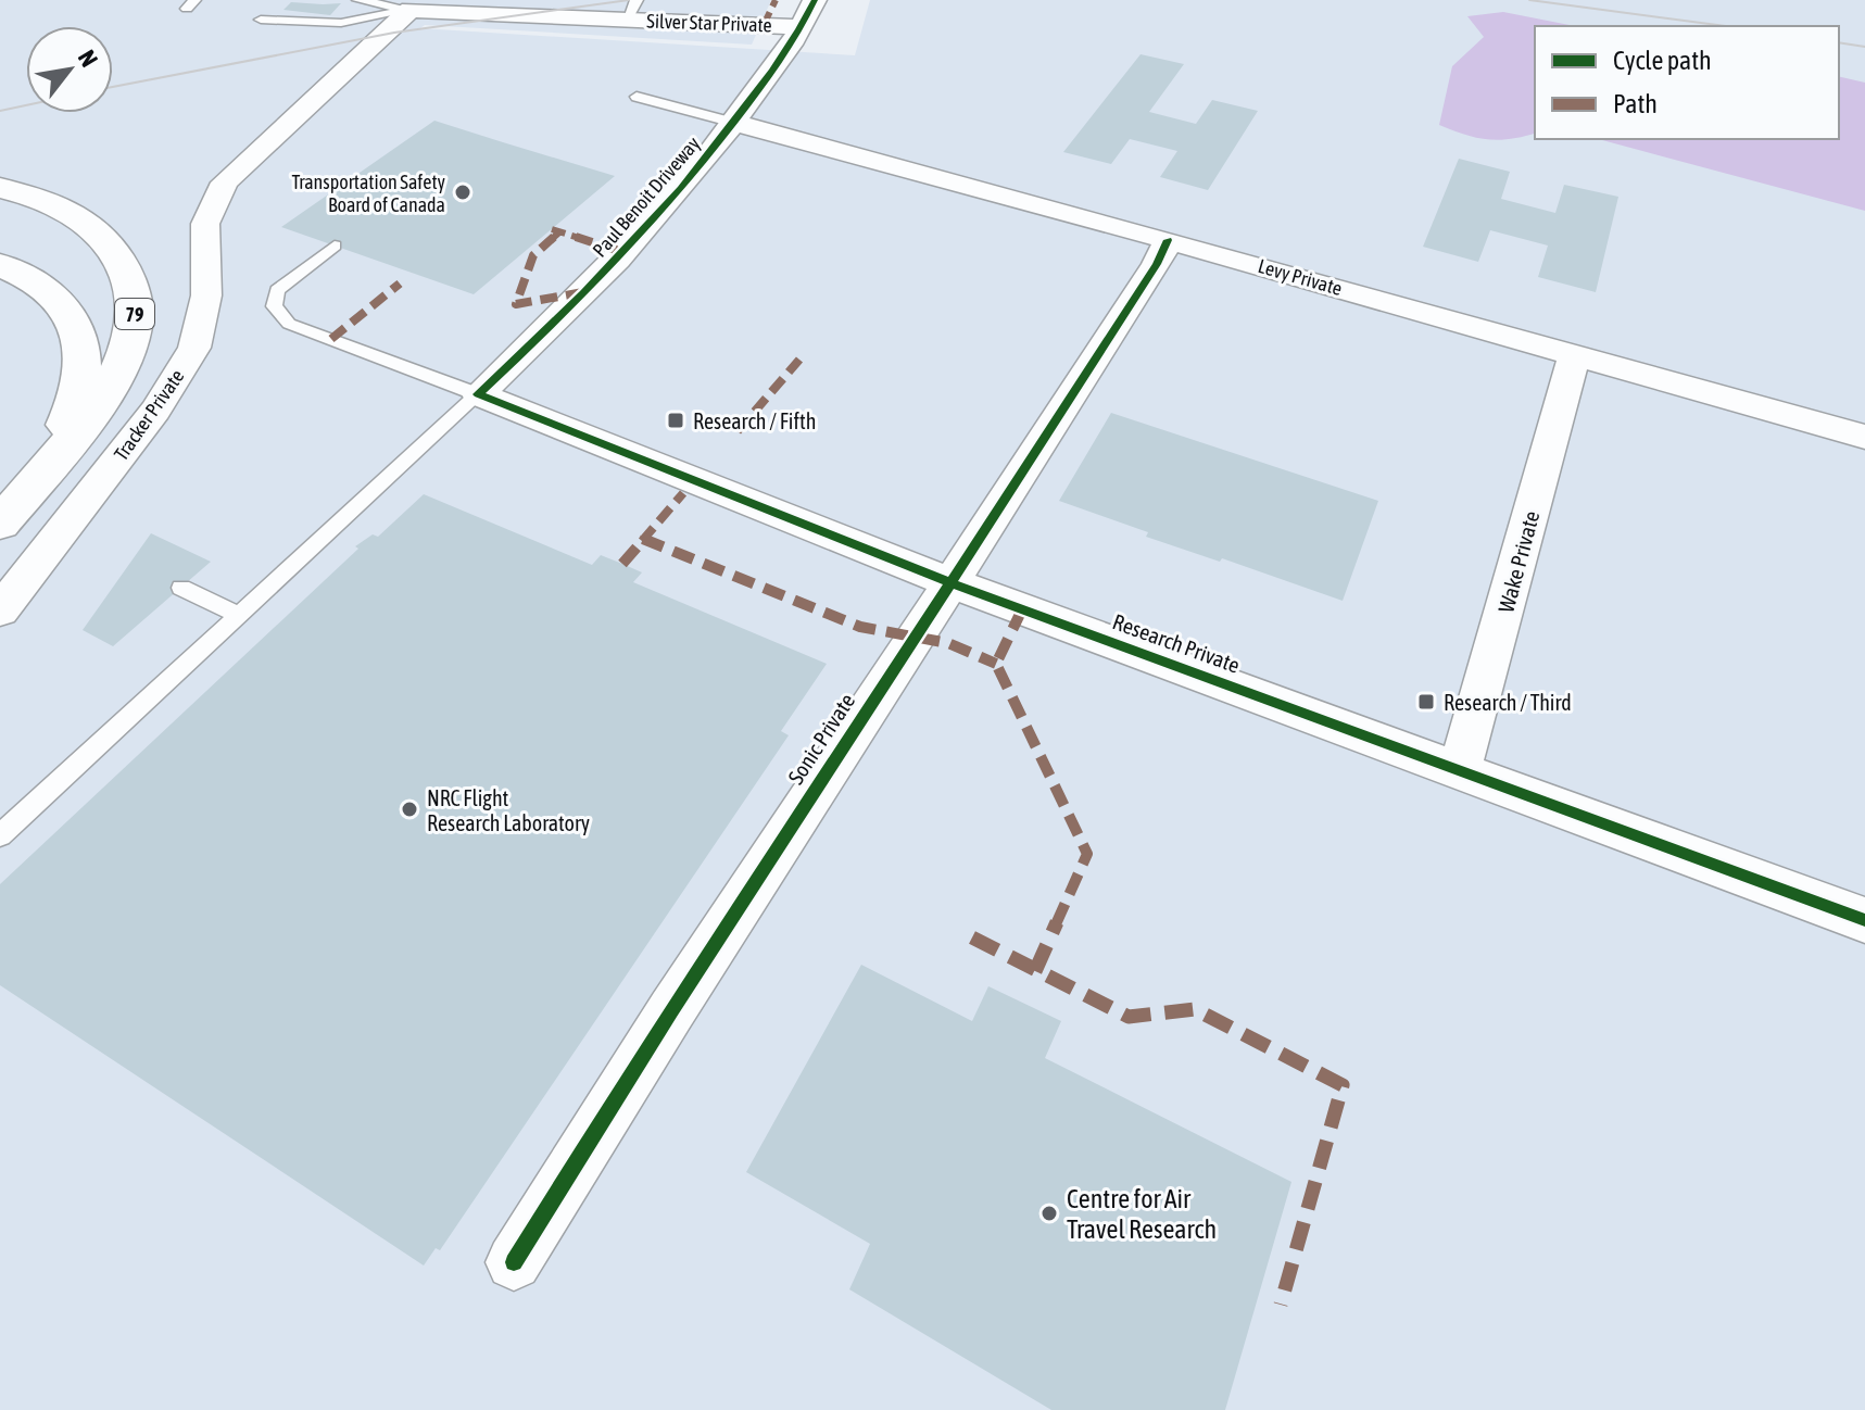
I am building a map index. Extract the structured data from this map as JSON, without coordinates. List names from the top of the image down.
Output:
{
  "streets": {
    "highway": ["79"],
    "street": [
      "Silver Star Private",
      "Paul Benoit Driveway",
      "Levy Private",
      "Tracker Private",
      "Wake Private",
      "Research Private",
      "Sonic Private"
    ]
  },
  "crossings": [
    ["Silver Star Private", "Paul Benoit Driveway"],
    ["Silver Star Private", "Tracker Private"],
    ["Paul Benoit Driveway", "Levy Private"],
    ["Paul Benoit Driveway", "Research Private"],
    ["Levy Private", "Wake Private"],
    ["Levy Private", "Sonic Private"],
    ["Wake Private", "Research Private"],
    ["Research Private", "Sonic Private"]
  ],
  "places": {
    "other": ["Transportation Safety Board of Canada", "NRC Flight Research Laboratory", "Centre for Air Travel Research"],
    "transit": ["Research / Fifth", "Research / Third"]
  },
  "legend": ["Cycle path", "Path"],
  "north": "top right"
}
